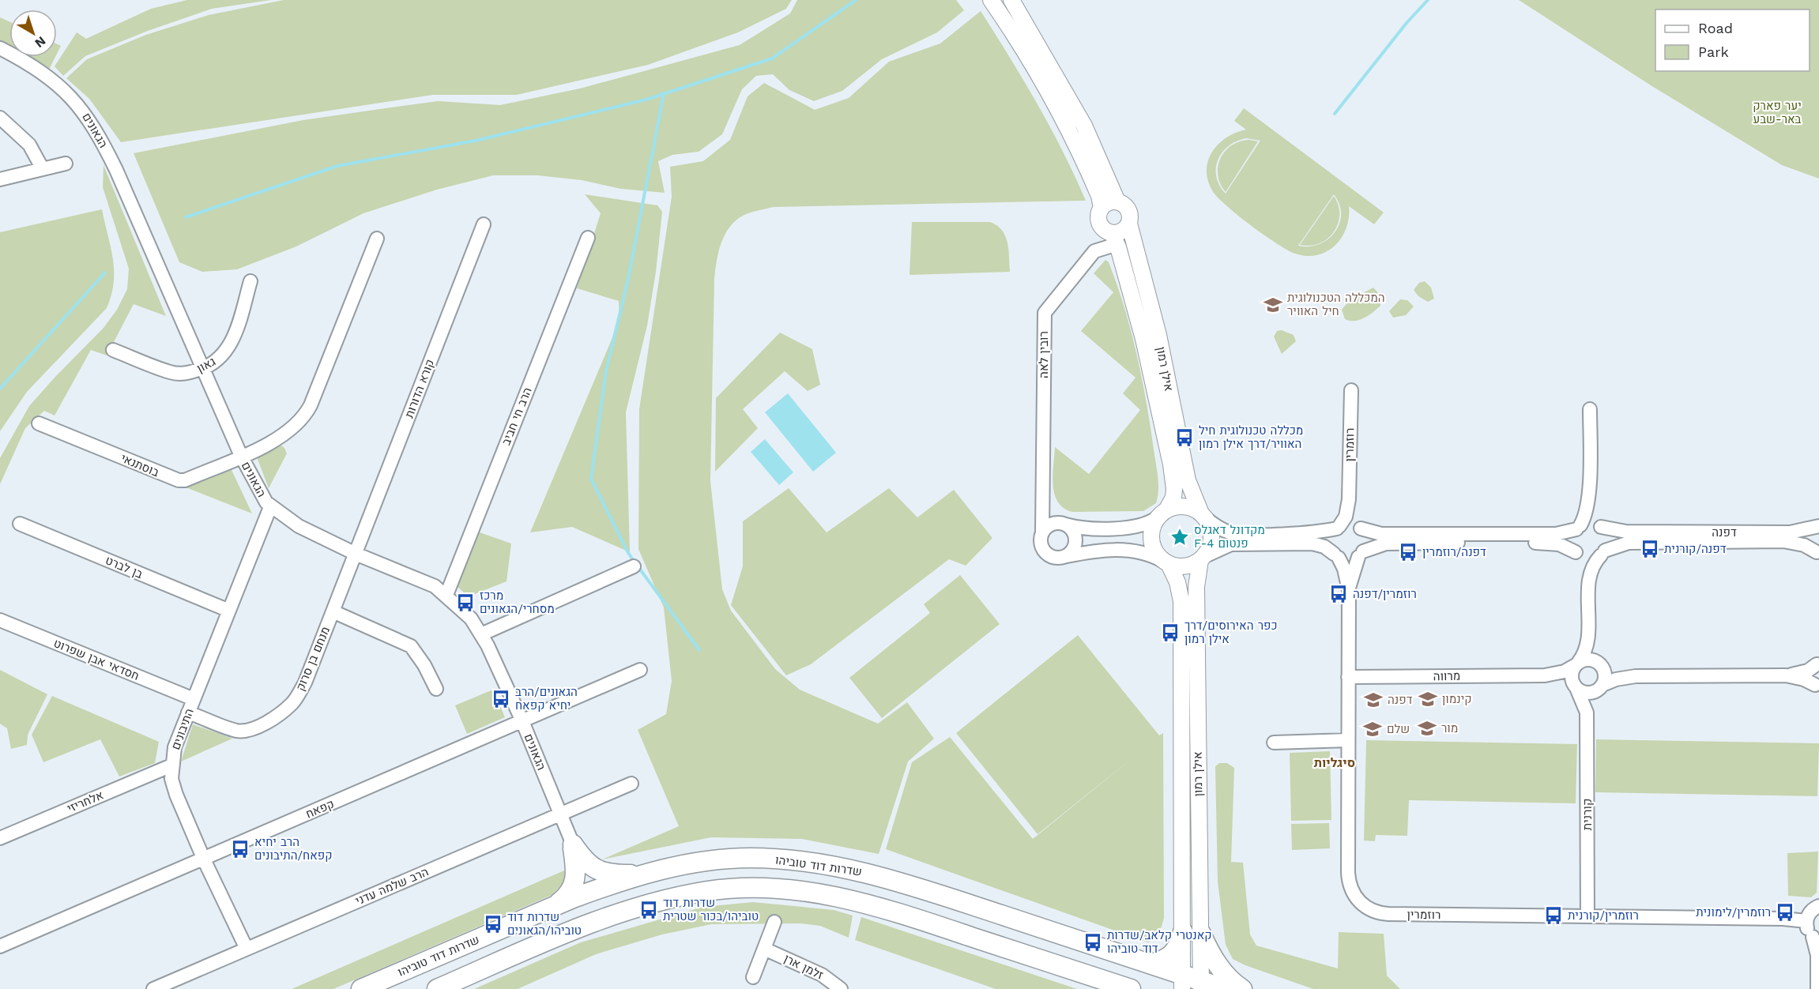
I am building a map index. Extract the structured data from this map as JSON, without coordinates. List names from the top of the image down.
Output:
{
  "streets": {
    "highway": ["שדרות דוד טוביהו"],
    "main road": ["אילן רמון"],
    "street": [
      "הגאונים",
      "רובין לאה",
      "גאון",
      "קורא הדורות",
      "הרב חי חביב",
      "רוזמרין",
      "בוסתנאי",
      "דפנה",
      "בן לברט",
      "מנחם בן סרוק",
      "חסדאי אבן שפרוט",
      "מרווה",
      "התיבונים",
      "אלחריזי",
      "קפאח",
      "קורנית",
      "הרב שלמה עדני",
      "זלמן ארן"
    ]
  },
  "crossings": [
    ["הגאונים", "גאון"],
    ["הגאונים", "קורא הדורות"],
    ["הגאונים", "הרב חי חביב"],
    ["הגאונים", "בוסתנאי"],
    ["הגאונים", "מנחם בן סרוק"],
    ["הגאונים", "התיבונים"],
    ["הגאונים", "קפאח"],
    ["הגאונים", "הרב שלמה עדני"],
    ["רובין לאה", "אילן רמון"],
    ["אילן רמון", "שדרות דוד טוביהו"],
    ["קורא הדורות", "מנחם בן סרוק"],
    ["רוזמרין", "מרווה"],
    ["רוזמרין", "קורנית"],
    ["בן לברט", "התיבונים"],
    ["מנחם בן סרוק", "התיבונים"],
    ["חסדאי אבן שפרוט", "התיבונים"],
    ["מרווה", "קורנית"],
    ["התיבונים", "אלחריזי"],
    ["התיבונים", "קפאח"],
    ["התיבונים", "הרב שלמה עדני"]
  ],
  "districts": ["סיגליות"],
  "parks": ["יער פארק באר-שבע"],
  "places": {
    "school or university": [
      "המכללה הטכנולוגית חיל האוויר",
      "קינמון",
      "דפנה",
      "מור",
      "שלם"
    ],
    "bus stop": [
      "מכללה טכנולוגית חיל האוויר/דרך אילן רמון",
      "דפנה/קורנית",
      "דפנה/רוזמרין",
      "רוזמרין/דפנה",
      "מרכז מסחרי/הגאונים",
      "כפר האירוסים/דרך אילן רמון",
      "הגאונים/הרב יחיא קפאח",
      "הרב יחיא קפאח/התיבונים",
      "שדרות דוד טוביהו/בכור שטרית",
      "רוזמרין/לימונית",
      "רוזמרין/קורנית",
      "שדרות דוד טוביהו/הגאונים",
      "קאנטרי קלאב/שדרות דוד טוביהו"
    ],
    "place": ["מקדונל דאגלס F-4 פנטום"]
  },
  "legend": ["Road", "Park"],
  "north": "bottom right"
}
